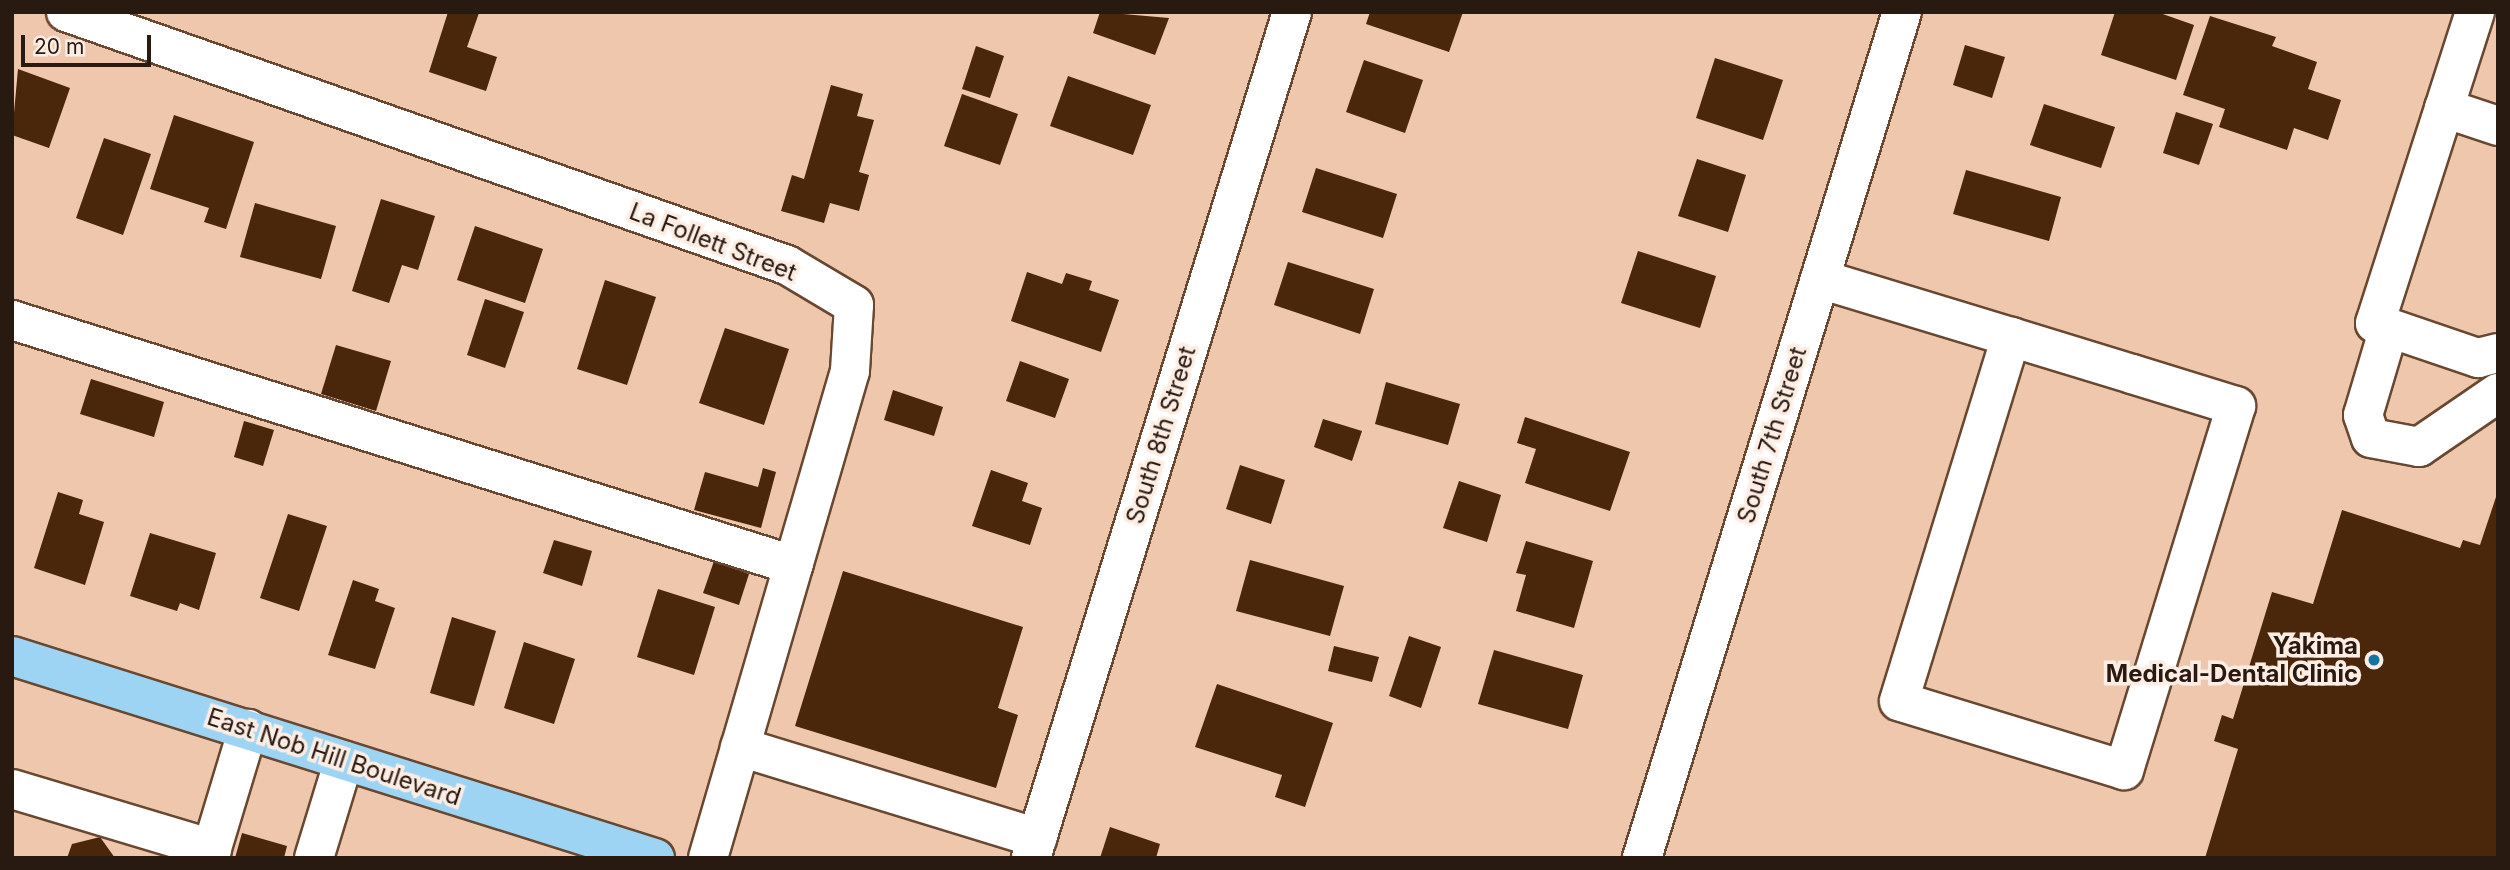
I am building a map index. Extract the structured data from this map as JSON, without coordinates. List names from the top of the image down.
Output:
{
  "streets": {
    "main road": ["East Nob Hill Boulevard"],
    "street": ["La Follett Street", "South 8th Street", "South 7th Street"]
  },
  "places": ["Yakima Medical-Dental Clinic"],
  "scale_bar": "20 m"
}
